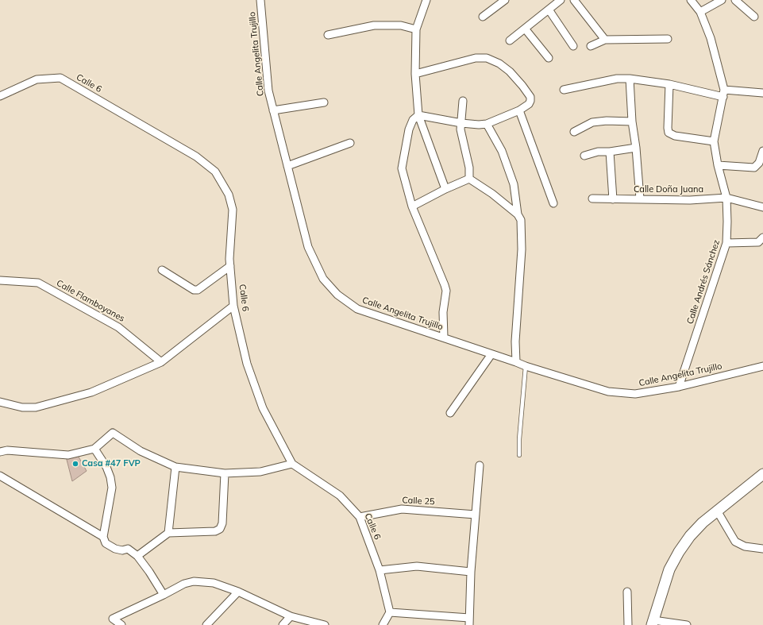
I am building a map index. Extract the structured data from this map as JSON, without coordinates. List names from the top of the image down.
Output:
{
  "streets": {
    "street": [
      "Calle Angelita Trujillo",
      "Calle 6",
      "Calle Doña Juana",
      "Calle Andrés Sánchez",
      "Calle Flamboyanes",
      "Calle 25"
    ]
  },
  "crossings": [
    ["Calle Angelita Trujillo", "Calle Andrés Sánchez"],
    ["Calle 6", "Calle 25"],
    ["Calle Doña Juana", "Calle Andrés Sánchez"]
  ],
  "places": ["Casa #47 FVP"]
}
